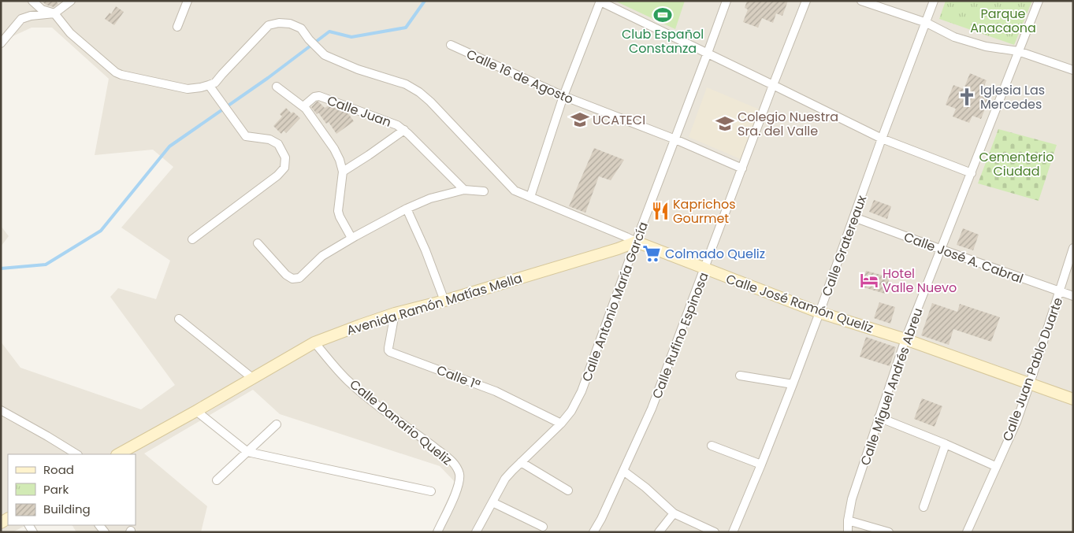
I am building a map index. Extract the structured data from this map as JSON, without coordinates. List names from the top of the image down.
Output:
{
  "streets": {
    "street": [
      "Calle 16 de Agosto",
      "Calle Juan",
      "Calle Gratereaux",
      "Calle José A. Cabral",
      "Calle Antonio María García",
      "Calle José Ramón Queliz",
      "Avenida Ramón Matías Mella",
      "Calle Rufino Espinosa",
      "Calle Juan Pablo Duarte",
      "Calle 1ª",
      "Calle Miguel Andrés Abreu",
      "Calle Danario Queliz"
    ]
  },
  "crossings": [
    ["Calle 16 de Agosto", "Calle Antonio María García"],
    ["Calle 16 de Agosto", "Calle Rufino Espinosa"],
    ["Calle Gratereaux", "Calle José A. Cabral"],
    ["Calle Gratereaux", "Calle José Ramón Queliz"],
    ["Calle José A. Cabral", "Calle Juan Pablo Duarte"],
    ["Calle José A. Cabral", "Calle Miguel Andrés Abreu"],
    ["Calle Antonio María García", "Calle José Ramón Queliz"],
    ["Calle Antonio María García", "Avenida Ramón Matías Mella"],
    ["Calle Antonio María García", "Calle 1ª"],
    ["Calle José Ramón Queliz", "Avenida Ramón Matías Mella"],
    ["Calle José Ramón Queliz", "Calle Rufino Espinosa"],
    ["Calle José Ramón Queliz", "Calle Juan Pablo Duarte"],
    ["Calle José Ramón Queliz", "Calle Miguel Andrés Abreu"],
    ["Avenida Ramón Matías Mella", "Calle 1ª"],
    ["Avenida Ramón Matías Mella", "Calle Danario Queliz"]
  ],
  "parks": ["Parque Anacaona", "Cementerio Ciudad"],
  "places": {
    "sports": ["Club Español Constanza"],
    "church": ["Iglesia Las Mercedes"],
    "school or university": ["UCATECI", "Colegio Nuestra Sra. del Valle"],
    "restaurant": ["Kaprichos Gourmet"],
    "supermarket": ["Colmado Queliz"],
    "hotel": ["Hotel Valle Nuevo"]
  },
  "legend": ["Road", "Park", "Building"]
}
